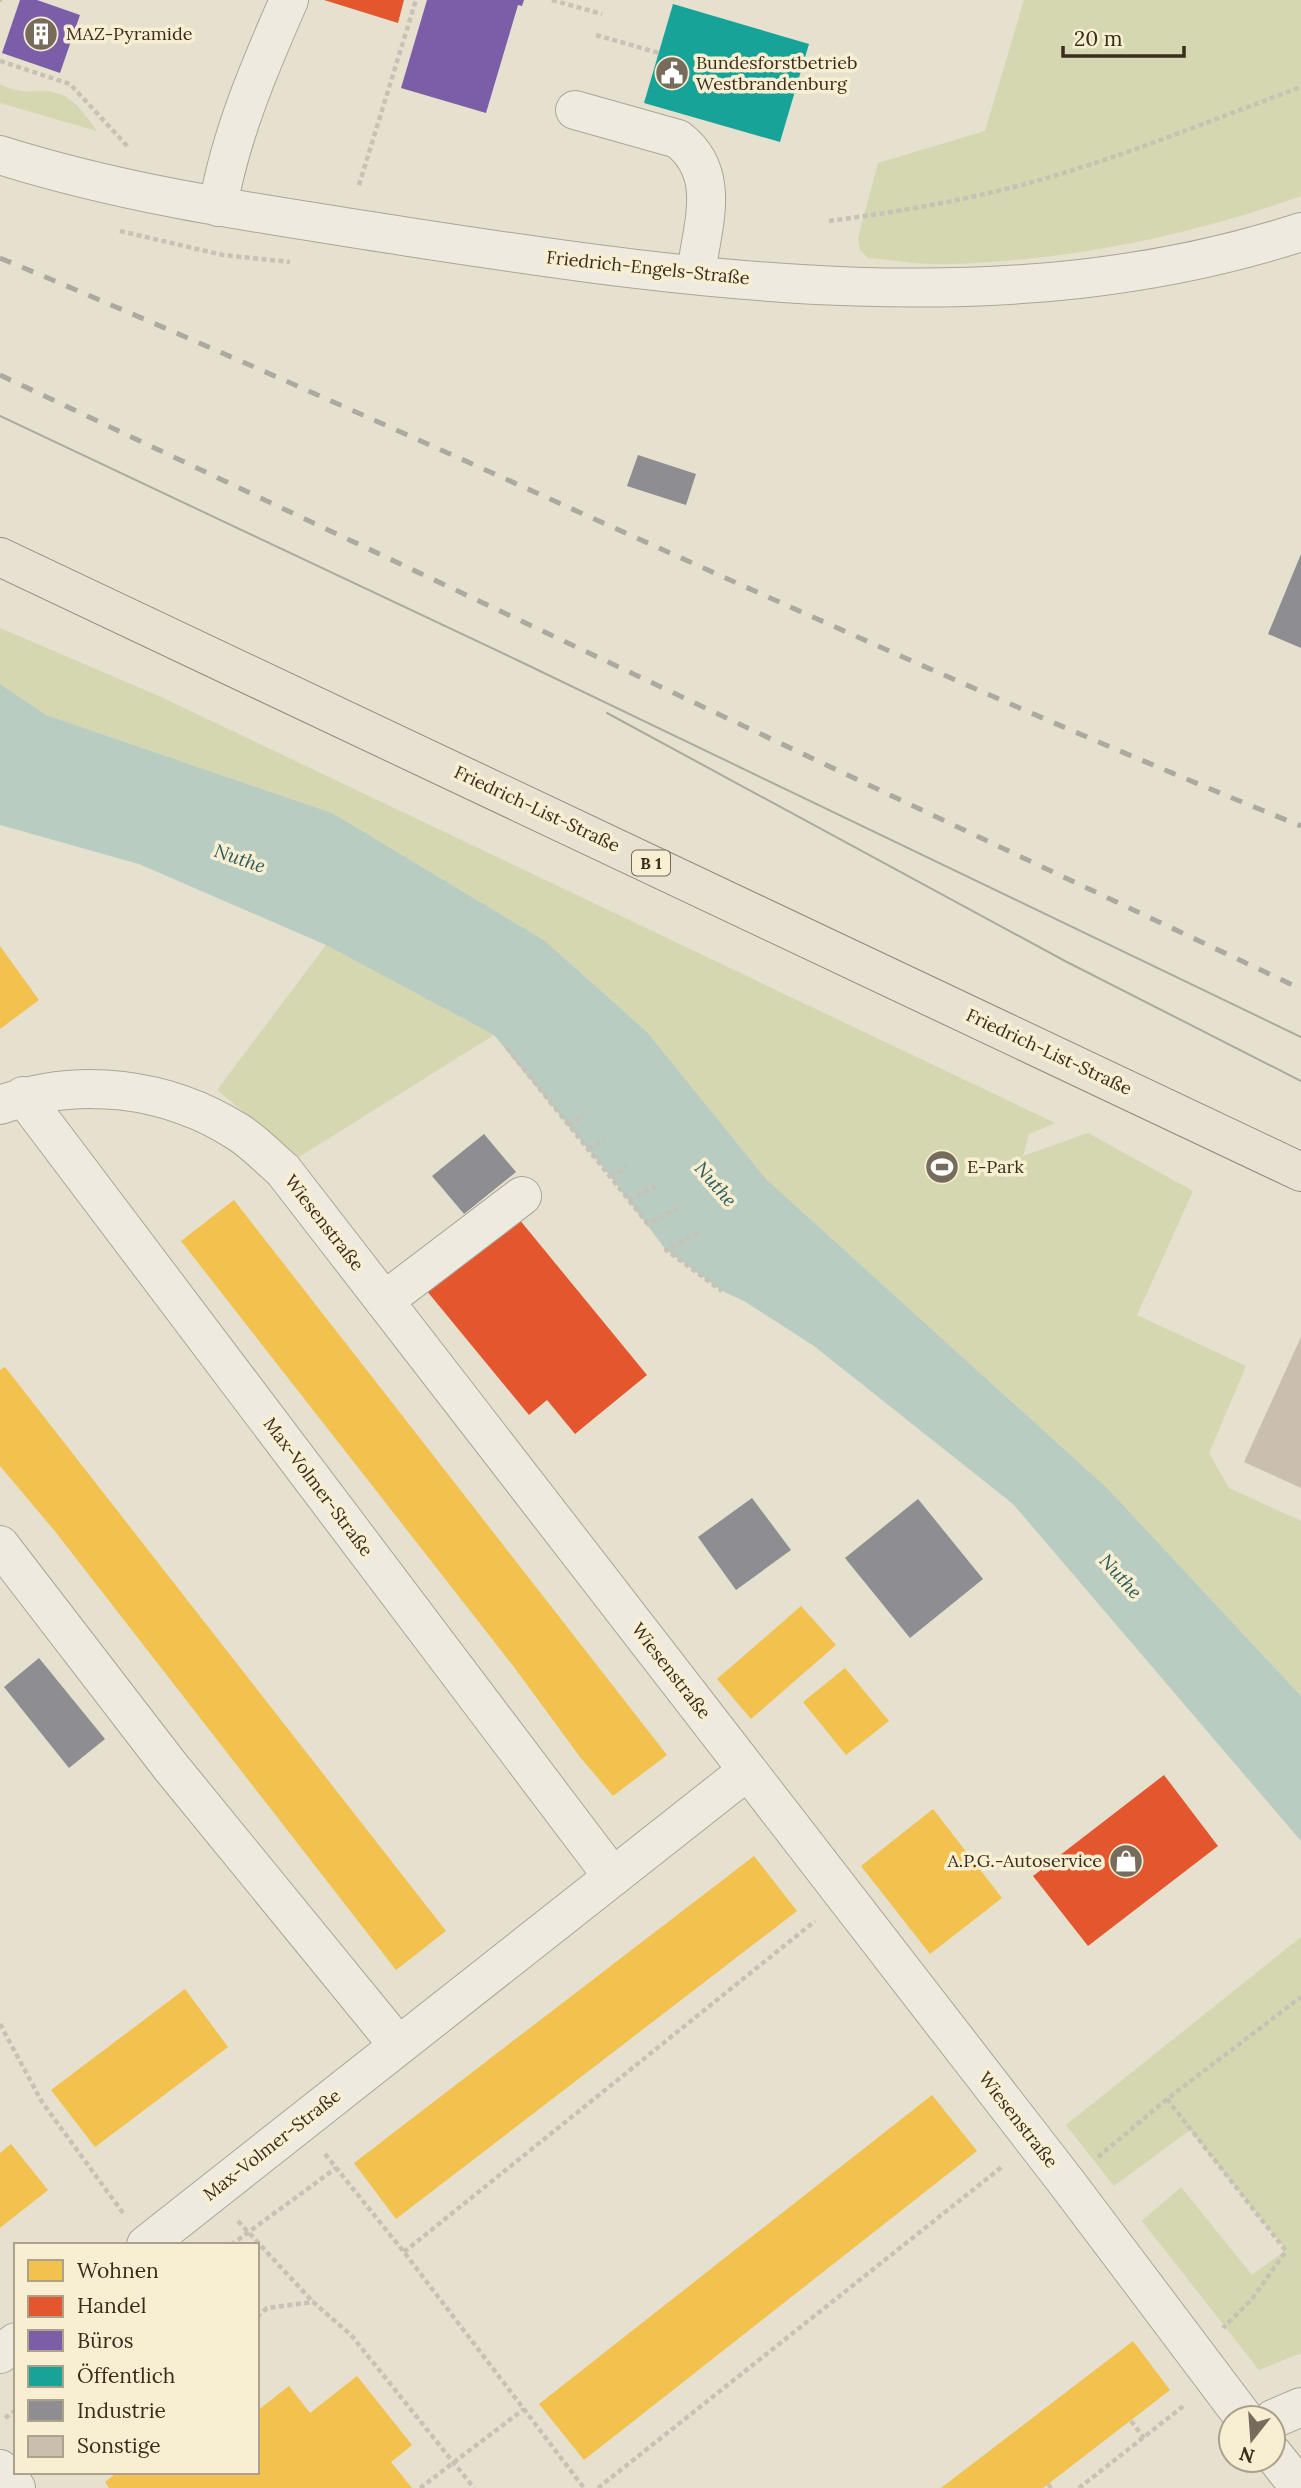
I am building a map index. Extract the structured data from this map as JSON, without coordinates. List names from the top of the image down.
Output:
{
  "streets": {
    "main road": ["Friedrich-List-Straße", "B 1"],
    "street": ["Friedrich-Engels-Straße", "Wiesenstraße", "Max-Volmer-Straße"]
  },
  "crossings": [
    ["Wiesenstraße", "Max-Volmer-Straße"]
  ],
  "water": ["Nuthe"],
  "places": {
    "building": ["MAZ-Pyramide"],
    "public building": ["Bundesforstbetrieb Westbrandenburg"],
    "sports": ["E-Park"],
    "shop": ["A.P.G.-Autoservice"]
  },
  "legend": [
    "Wohnen",
    "Handel",
    "Büros",
    "Öffentlich",
    "Industrie",
    "Sonstige"
  ],
  "scale_bar": "20 m",
  "north": "bottom"
}
